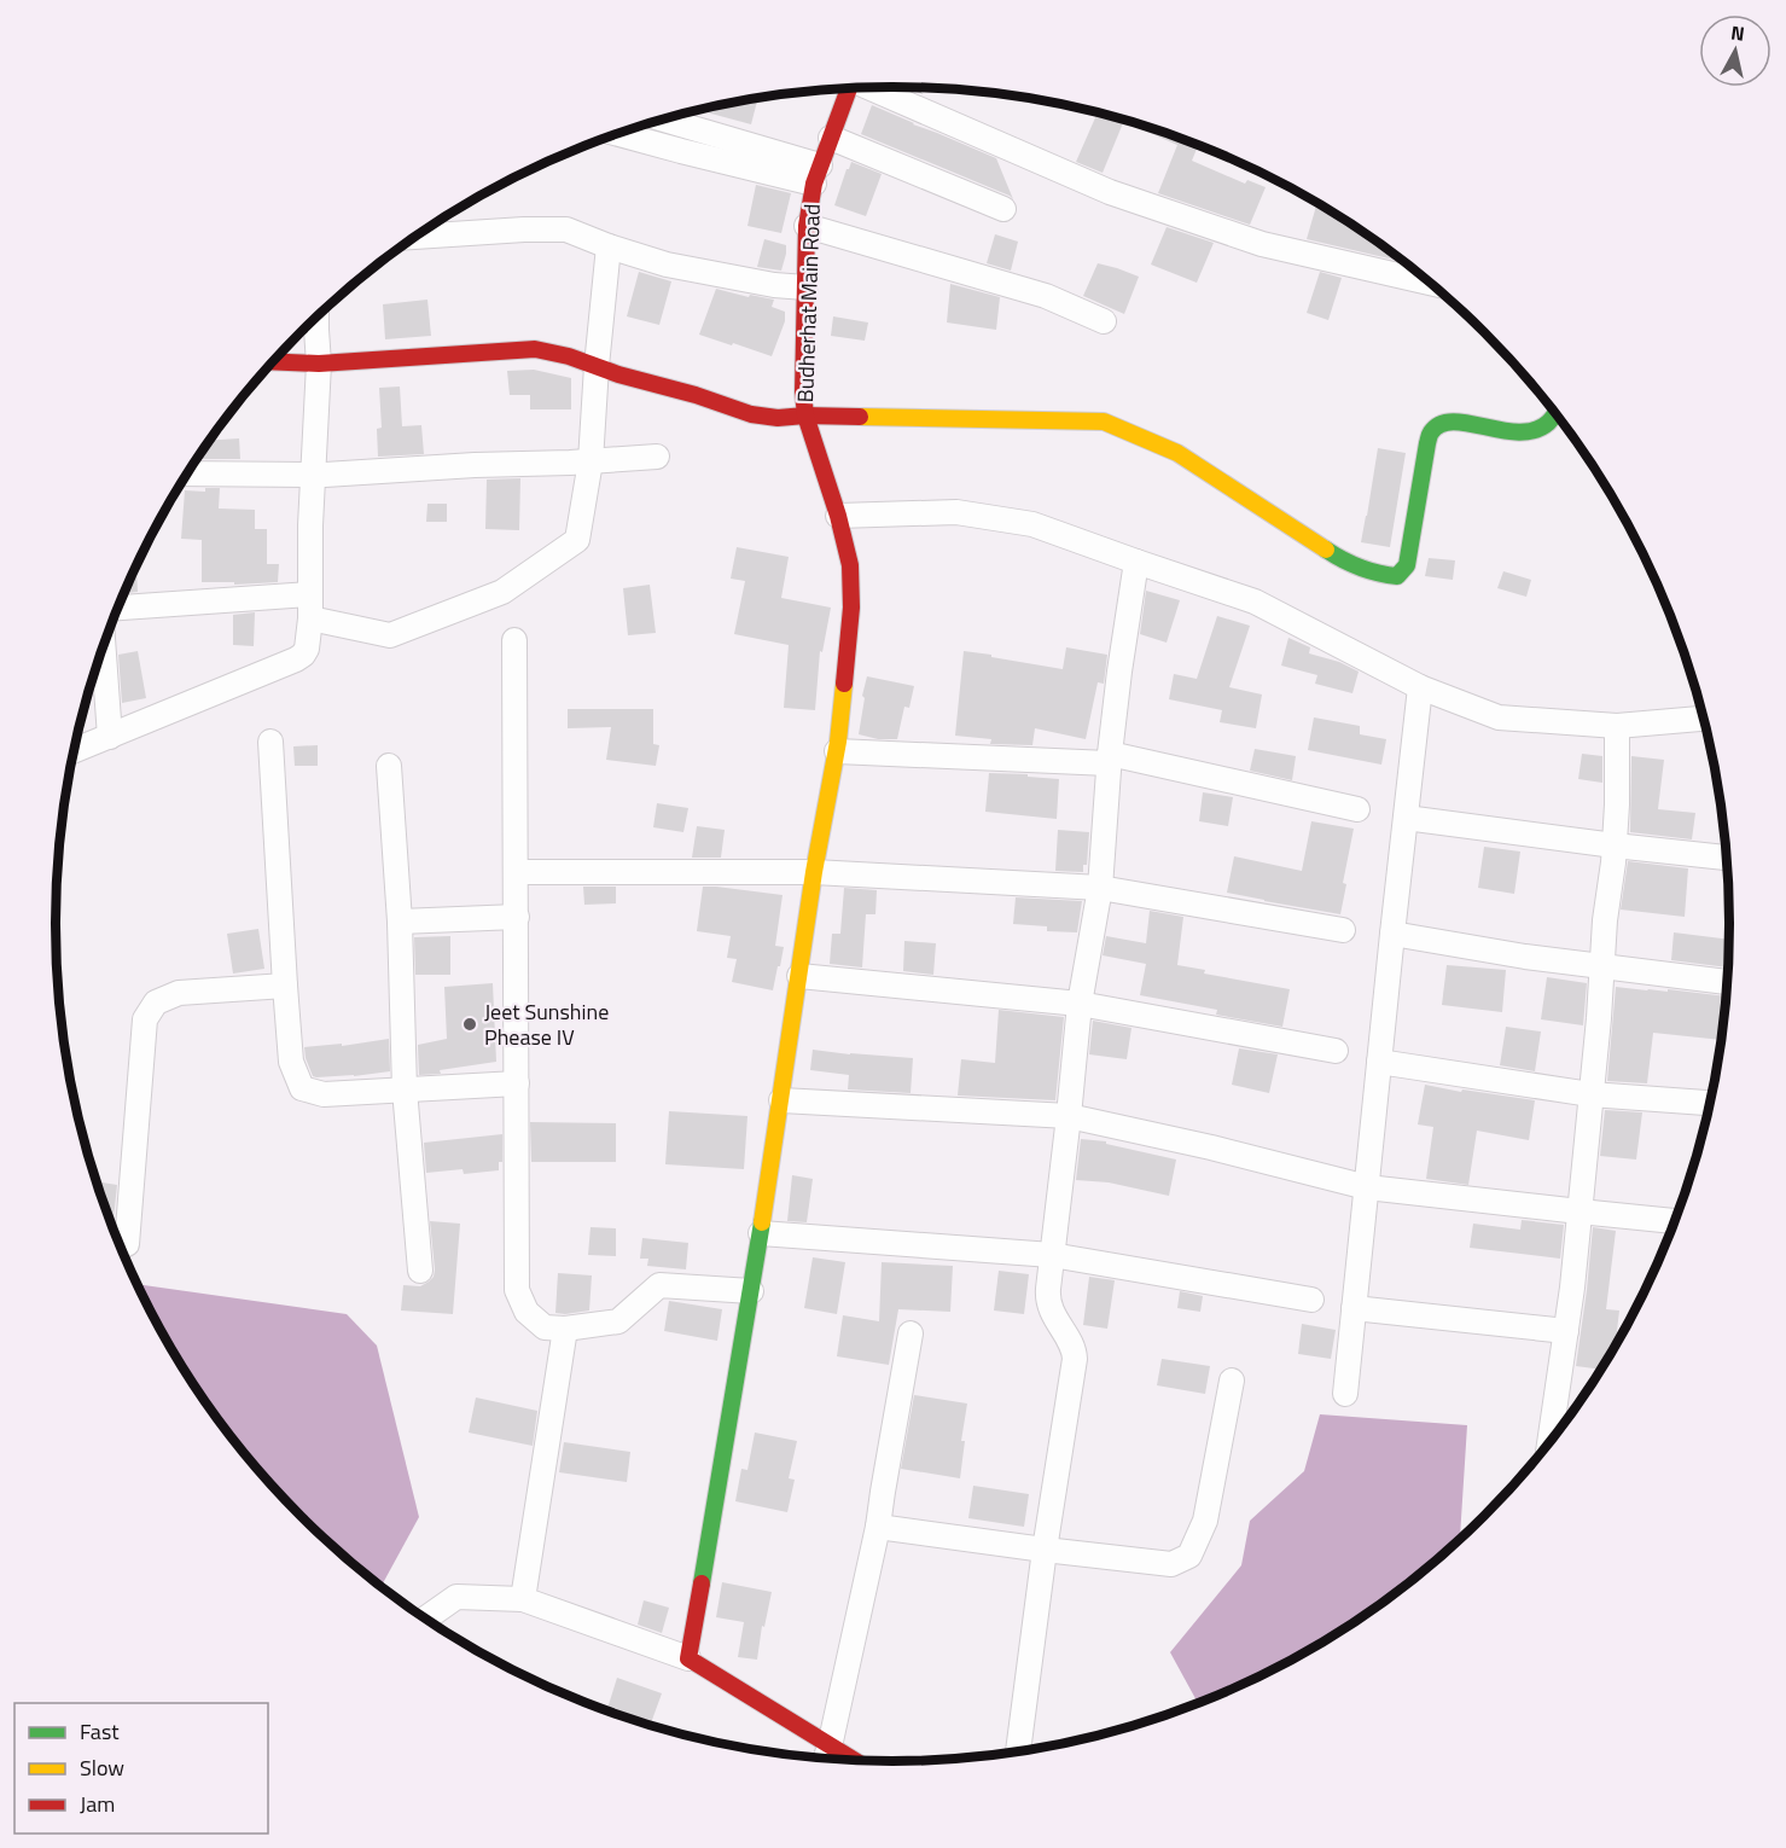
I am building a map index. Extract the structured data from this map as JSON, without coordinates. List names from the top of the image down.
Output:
{
  "streets": {
    "street": ["Budherhat Main Road"]
  },
  "places": ["Jeet Sunshine Phease IV"],
  "legend": ["Fast", "Slow", "Jam"],
  "north": "top"
}
